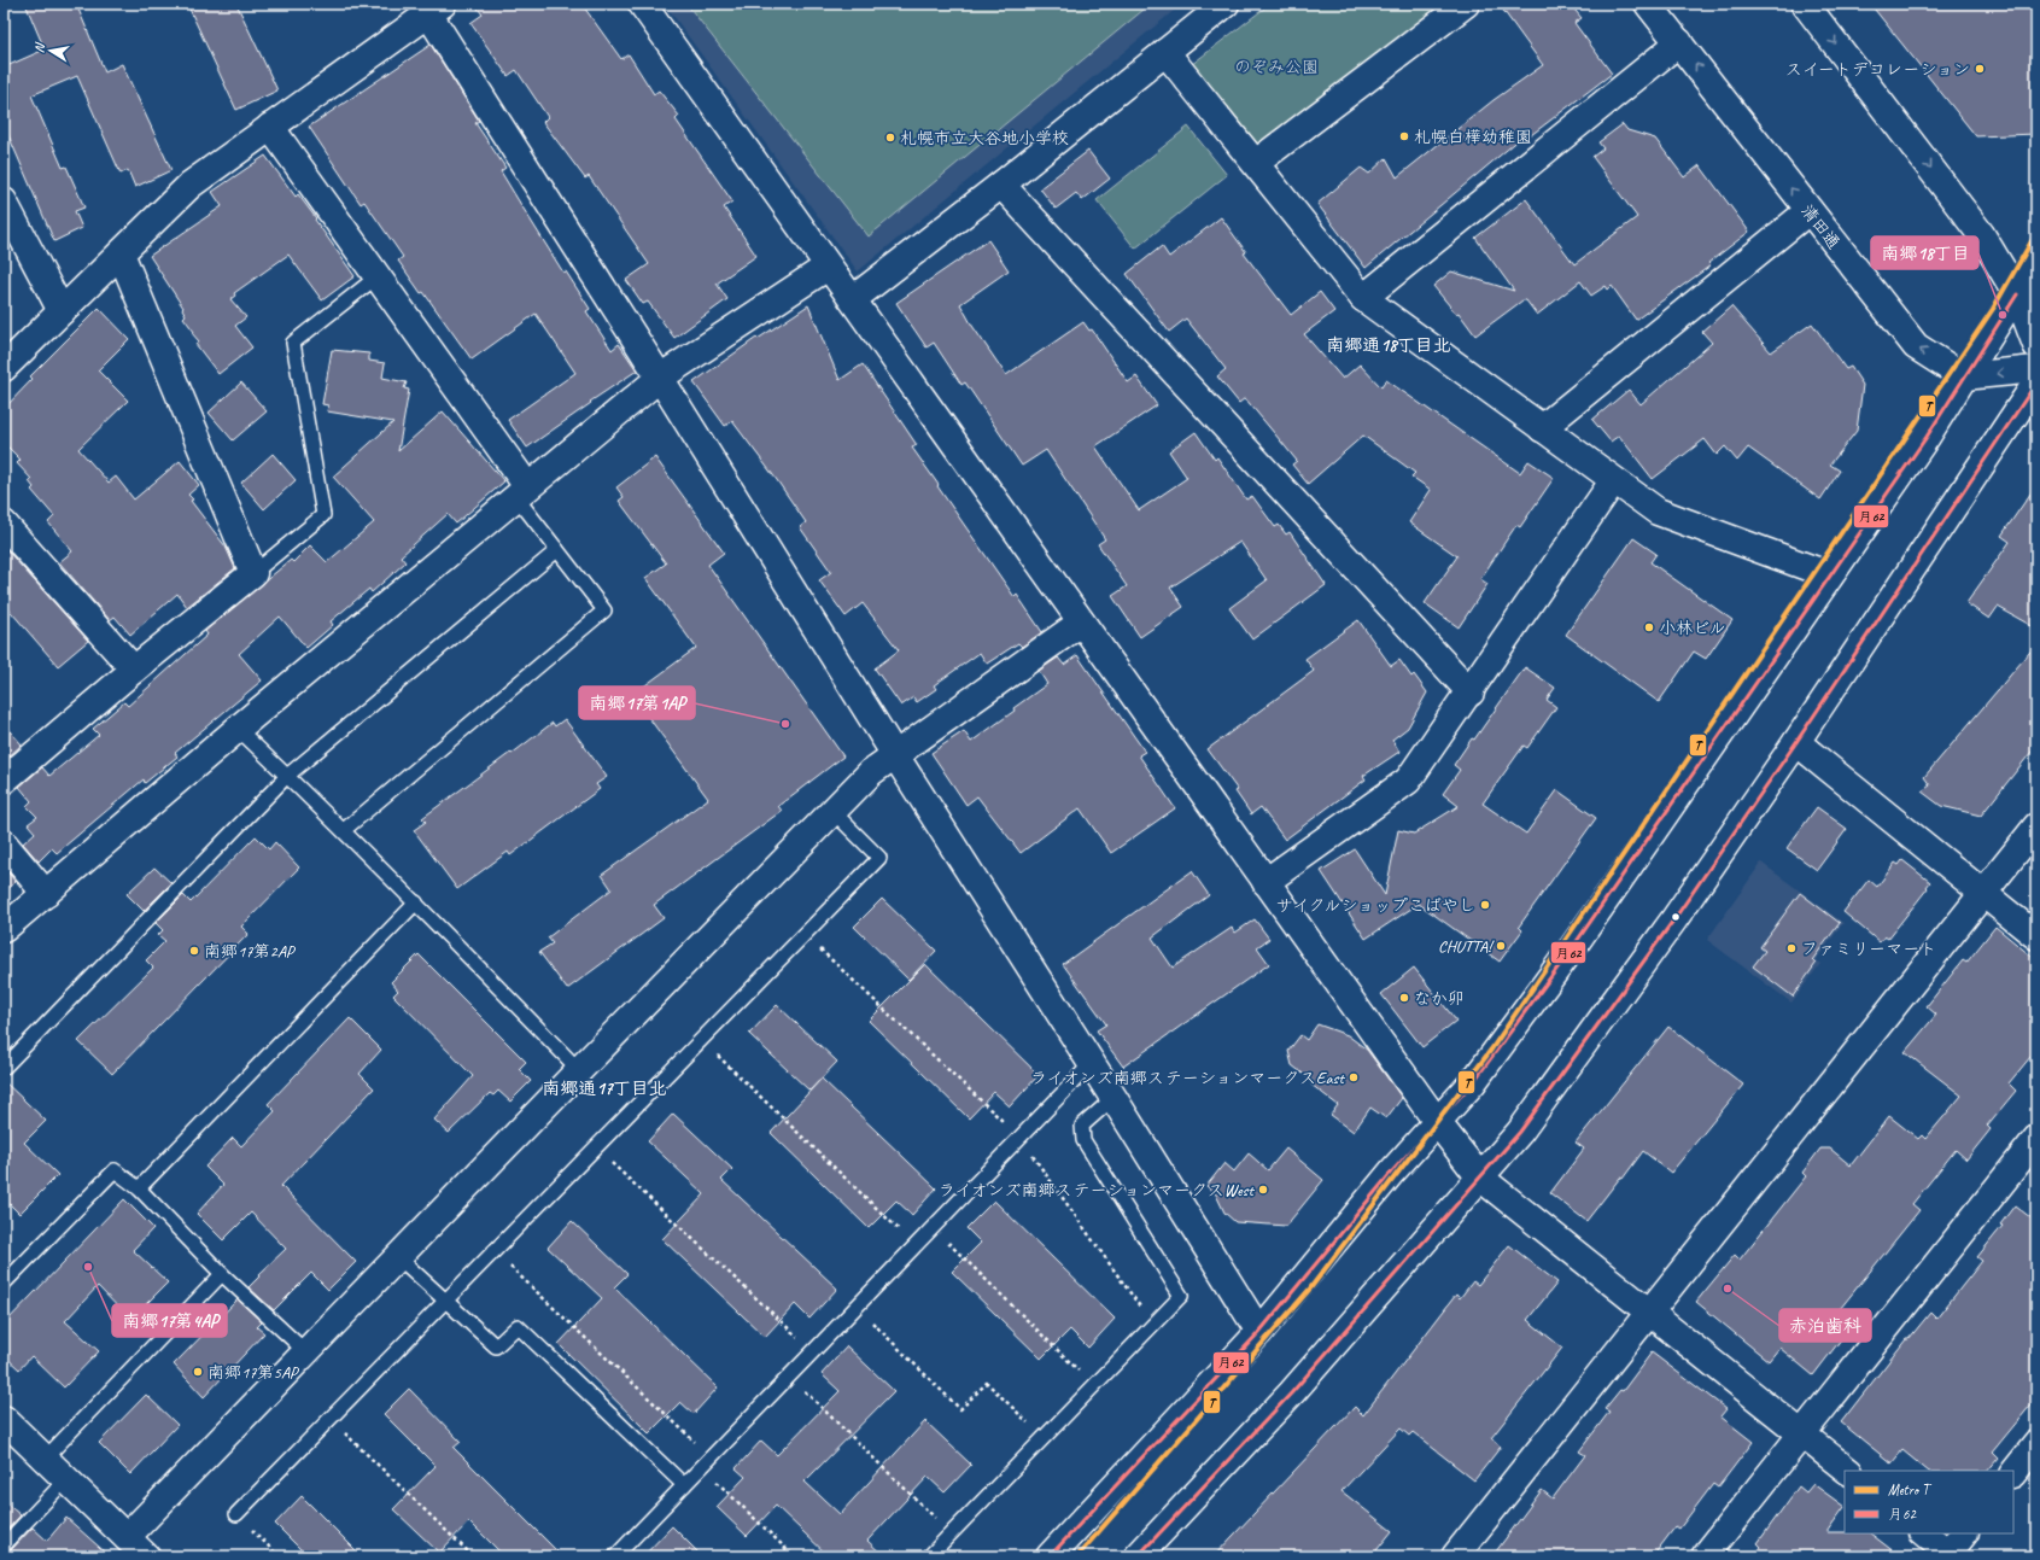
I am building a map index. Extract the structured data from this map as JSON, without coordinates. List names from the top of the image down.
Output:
{
  "streets": {
    "street": ["清田通"]
  },
  "districts": ["南郷通18丁目北", "南郷通17丁目北"],
  "parks": ["のぞみ公園"],
  "places": [
    "スイートデコレーション",
    "札幌白樺幼稚園",
    "札幌市立大谷地小学校",
    "南郷18丁目",
    "小林ビル",
    "南郷17第1AP",
    "サイクルショップこばやし",
    "CHUTTA!",
    "ファミリーマート",
    "南郷17第2AP",
    "なか卯",
    "ライオンズ南郷ステーションマークスEast",
    "ライオンズ南郷ステーションマークスWest",
    "南郷17第4AP",
    "赤泊歯科",
    "南郷17第5AP"
  ],
  "lines": ["metro line T", "transit line 月62"],
  "legend": ["Metro T", "月62"],
  "north": "left"
}
